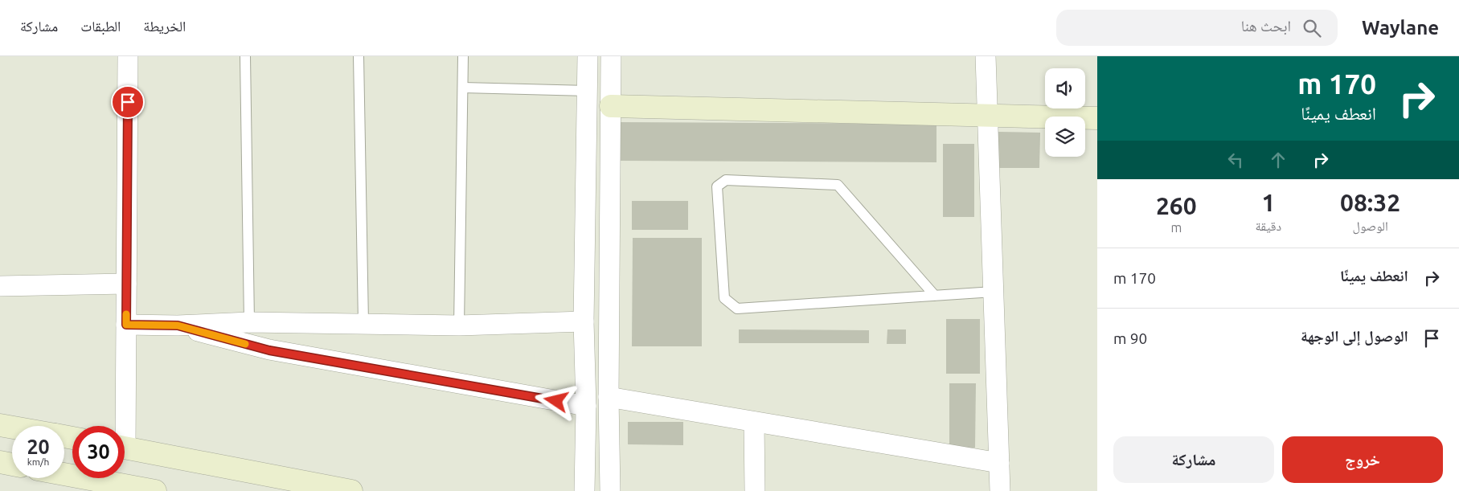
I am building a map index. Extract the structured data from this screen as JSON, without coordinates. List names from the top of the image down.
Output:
{
  "page": {
    "header": "Waylane",
    "search": "ابحث هنا",
    "nav": ["الخريطة", "الطبقات", "مشاركة"],
    "turn": ["170 m", "انعطف يمينًا"],
    "eta": [
      "08:32",
      "الوصول",
      "1",
      "دقيقة",
      "260",
      "m"
    ],
    "list": [
      {
        "name": "انعطف يمينًا",
        "value": "170 m"
      },
      {
        "name": "الوصول إلى الوجهة",
        "value": "90 m"
      }
    ],
    "speed": "20 km/h",
    "limit": "30",
    "buttons": ["خروج", "مشاركة"]
  }
}
